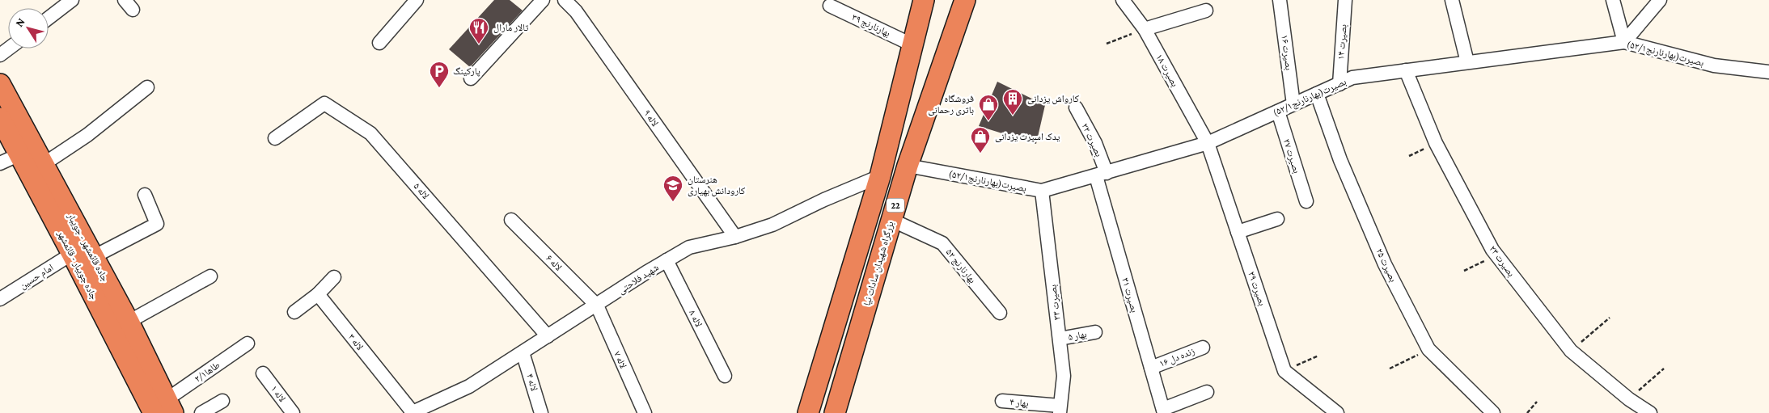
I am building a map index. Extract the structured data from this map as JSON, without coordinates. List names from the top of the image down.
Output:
{
  "streets": {
    "highway": [
      "22",
      "جاده قائمشهر - جویبار",
      "بزرگراه شهیدان سادات نیا",
      "جاده جویبار - قائمشهر"
    ],
    "street": [
      "بهارنارنج ۳۹",
      "بصیرت ۱۴",
      "بصیرت ۱۶",
      "بصیرت(بهارنارنج۵۲/۱)",
      "بصیرت ۱۸",
      "لاله ۹",
      "بصیرت ۲۲",
      "بصیرت ۲۷",
      "لاله ۵",
      "بصیرت ۲۳",
      "لاله ۶",
      "بصیرت ۲۵",
      "بهارنارنج ۵۲",
      "امام حسین",
      "شهید فلاحتی",
      "بصیرت ۲۹",
      "بصیرت ۳۱",
      "بصیرت ۳۳",
      "لاله ۸",
      "بهار ۵",
      "لاله ۳",
      "زنده دل ۱۶",
      "لاله ۷",
      "طاها۲/۱",
      "لاله ۴",
      "لاله ۱",
      "بهار ۴"
    ]
  },
  "crossings": [
    ["بهارنارنج ۳۹", "22"],
    ["بصیرت ۱۴", "بصیرت(بهارنارنج۵۲/۱)"],
    ["بصیرت ۱۶", "بصیرت(بهارنارنج۵۲/۱)"],
    ["بصیرت(بهارنارنج۵۲/۱)", "بصیرت ۱۸"],
    ["بصیرت(بهارنارنج۵۲/۱)", "بصیرت ۲۲"],
    ["بصیرت(بهارنارنج۵۲/۱)", "بصیرت ۲۷"],
    ["بصیرت(بهارنارنج۵۲/۱)", "بصیرت ۲۳"],
    ["بصیرت(بهارنارنج۵۲/۱)", "بزرگراه شهیدان سادات نیا"],
    ["بصیرت(بهارنارنج۵۲/۱)", "بصیرت ۲۵"],
    ["بصیرت(بهارنارنج۵۲/۱)", "بصیرت ۲۹"],
    ["بصیرت(بهارنارنج۵۲/۱)", "بصیرت ۳۱"],
    ["بصیرت(بهارنارنج۵۲/۱)", "بصیرت ۳۳"],
    ["بصیرت ۱۸", "بصیرت ۲۹"],
    ["لاله ۹", "شهید فلاحتی"],
    ["بصیرت ۲۲", "بصیرت ۳۱"],
    ["لاله ۵", "شهید فلاحتی"],
    ["22", "شهید فلاحتی"],
    ["جاده قائمشهر - جویبار", "جاده جویبار - قائمشهر"],
    ["جاده قائمشهر - جویبار", "طاها۲/۱"],
    ["لاله ۶", "شهید فلاحتی"],
    ["لاله ۶", "لاله ۷"],
    ["بزرگراه شهیدان سادات نیا", "بهارنارنج ۵۲"],
    ["جاده جویبار - قائمشهر", "امام حسین"],
    ["جاده جویبار - قائمشهر", "طاها۲/۱"],
    ["شهید فلاحتی", "لاله ۸"],
    ["شهید فلاحتی", "لاله ۳"],
    ["شهید فلاحتی", "لاله ۷"],
    ["شهید فلاحتی", "لاله ۴"],
    ["بصیرت ۳۱", "زنده دل ۱۶"],
    ["بصیرت ۳۳", "بهار ۵"],
    ["بصیرت ۳۳", "بهار ۴"]
  ],
  "places": {
    "restaurant": ["تالار مارال"],
    "parking": ["پارکینگ"],
    "building": ["کارواش یزدانی"],
    "shop": ["فروشگاه باتری رحمانی", "یدک اسپرت یزدانی"],
    "school or university": ["هنرستان کارودانش بهیاری"]
  },
  "north": "top left"
}
